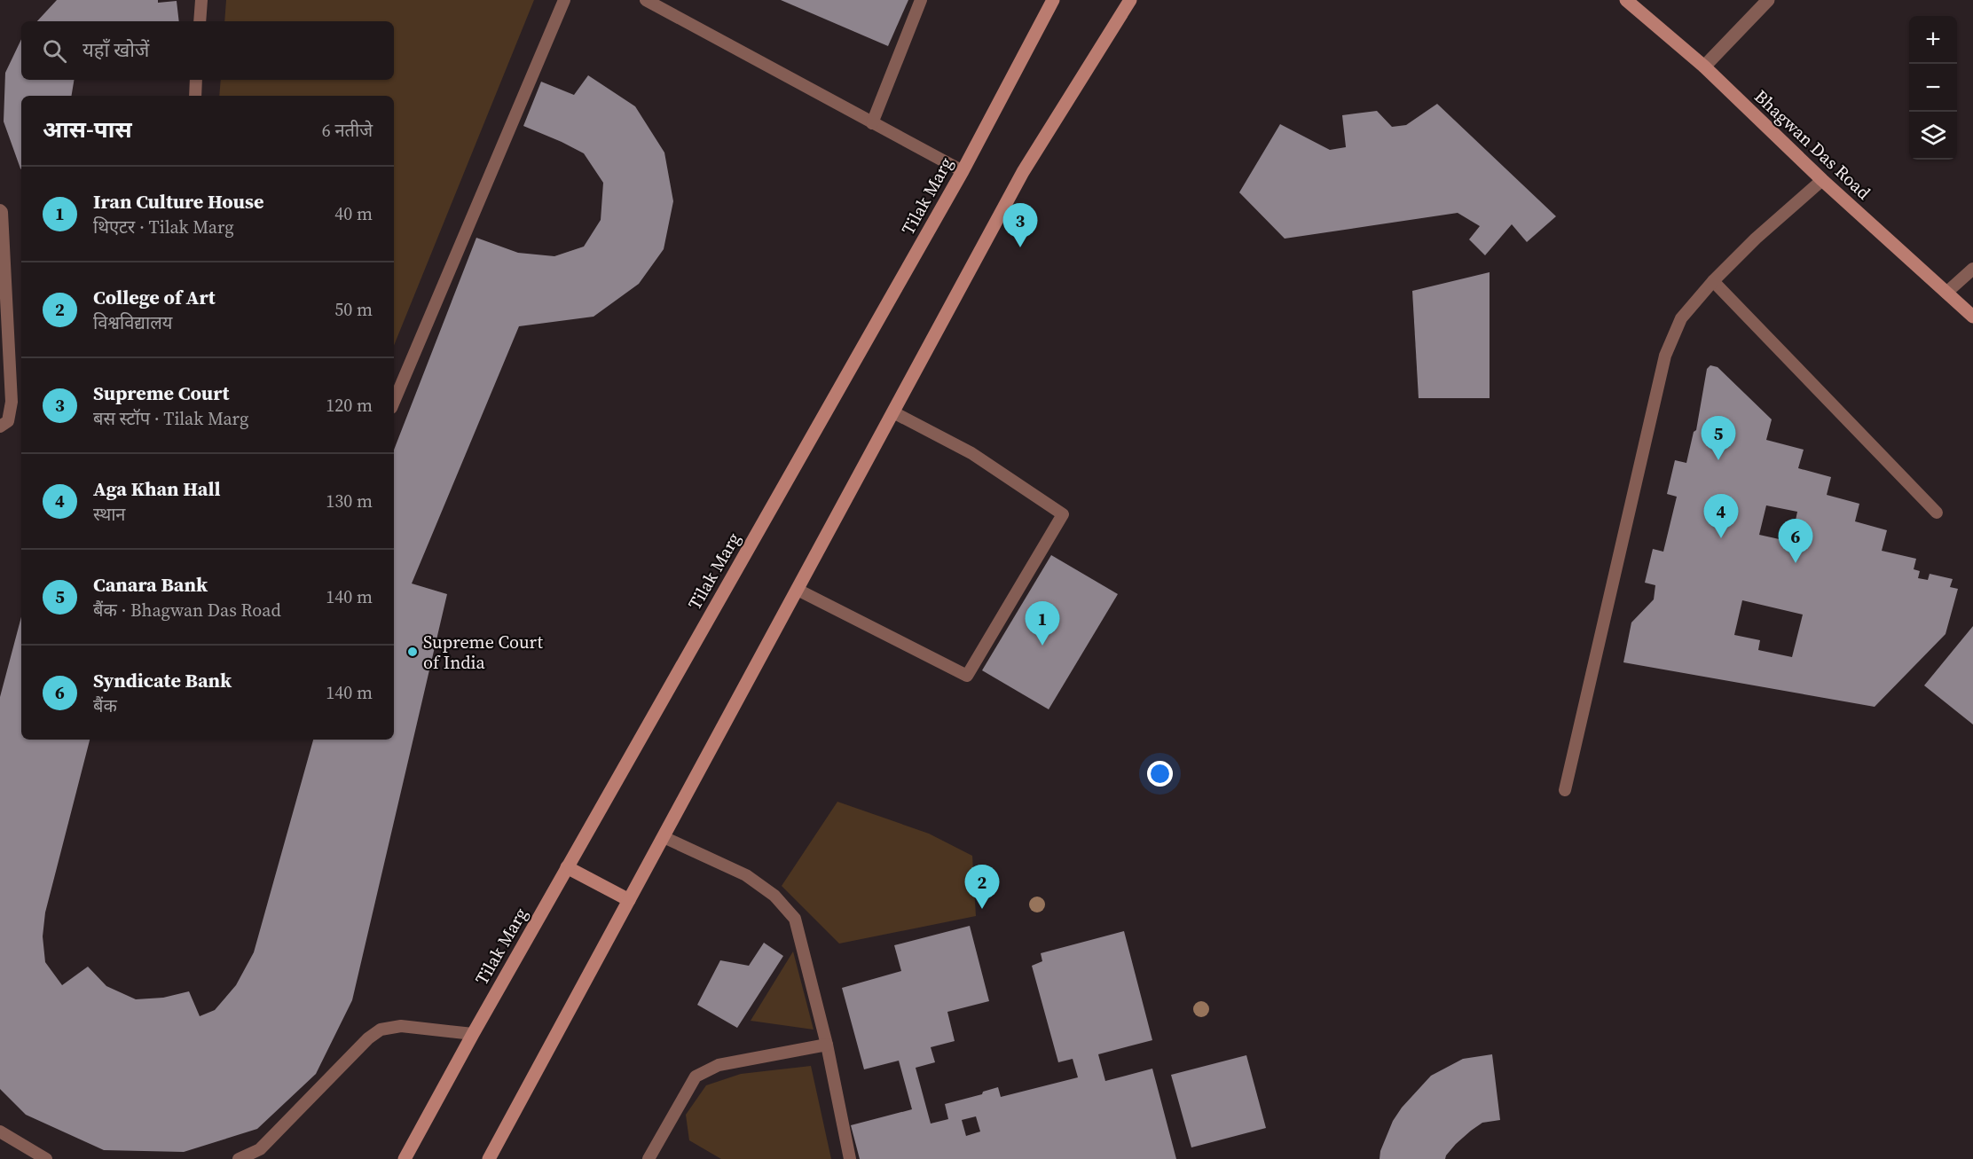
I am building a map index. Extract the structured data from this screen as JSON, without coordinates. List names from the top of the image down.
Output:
{
  "streets": {
    "main road": ["Bhagwan Das Road", "Tilak Marg"]
  },
  "places": ["Supreme Court of India"],
  "page": {
    "map_buttons": ["+", "−"],
    "search": "यहाँ खोजें",
    "heading": ["आस-पास", "6 नतीजे"],
    "list": [
      {
        "mark": "1",
        "name": "Iran Culture House",
        "note": "थिएटर · Tilak Marg",
        "value": "40 m"
      },
      {
        "mark": "2",
        "name": "College of Art",
        "note": "विश्वविद्यालय",
        "value": "50 m"
      },
      {
        "mark": "3",
        "name": "Supreme Court",
        "note": "बस स्टॉप · Tilak Marg",
        "value": "120 m"
      },
      {
        "mark": "4",
        "name": "Aga Khan Hall",
        "note": "स्थान",
        "value": "130 m"
      },
      {
        "mark": "5",
        "name": "Canara Bank",
        "note": "बैंक · Bhagwan Das Road",
        "value": "140 m"
      },
      {
        "mark": "6",
        "name": "Syndicate Bank",
        "note": "बैंक",
        "value": "140 m"
      }
    ],
    "pins": [
      "3",
      "5",
      "4",
      "6",
      "1",
      "2"
    ]
  }
}
